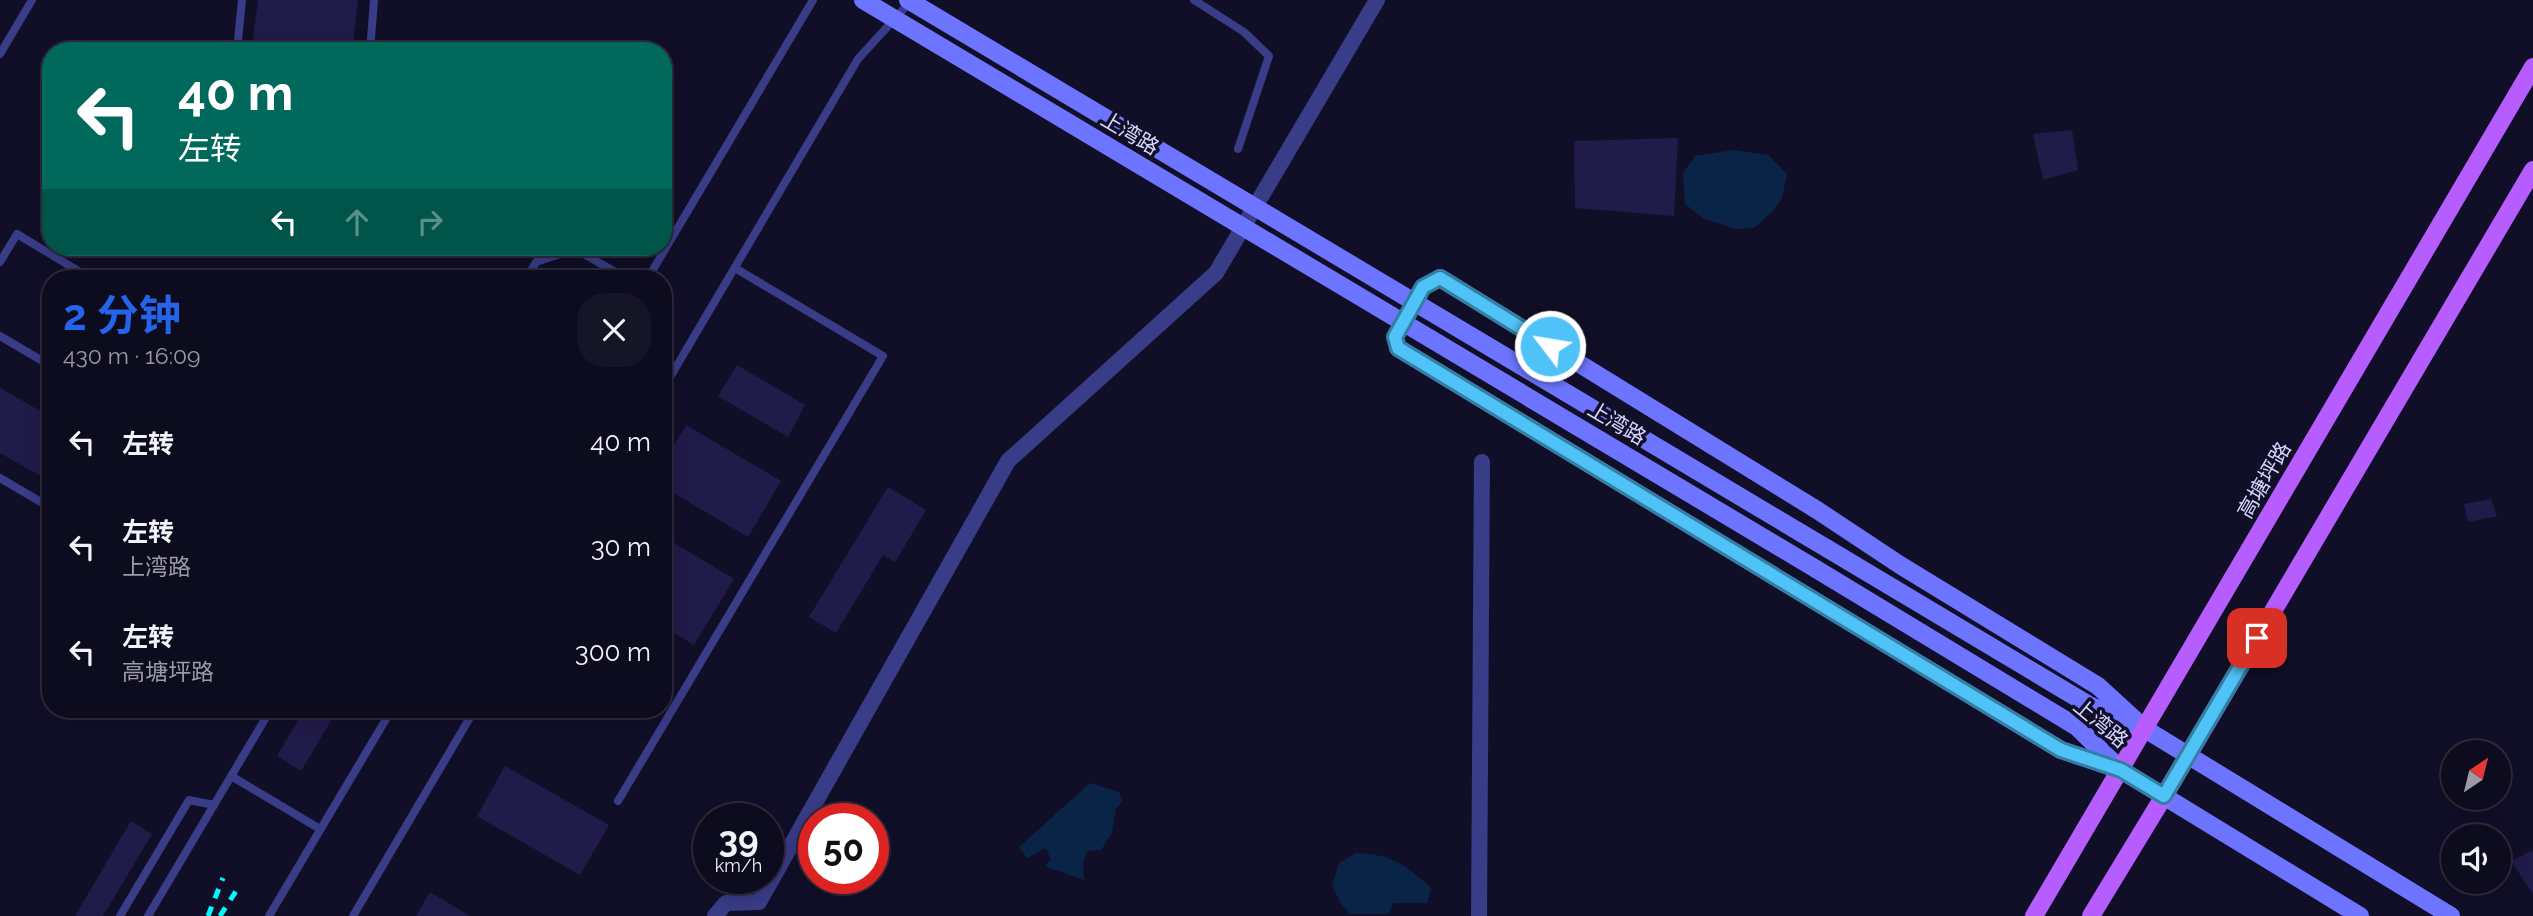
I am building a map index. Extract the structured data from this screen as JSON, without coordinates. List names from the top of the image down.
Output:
{
  "streets": {
    "main road": ["上湾路", "高塘坪路"]
  },
  "crossings": [
    ["上湾路", "高塘坪路"]
  ],
  "north": "top right",
  "page": {
    "turn": ["40 m", "左转"],
    "heading": ["2 分钟", "430 m · 16:09"],
    "list": [
      {
        "name": "左转",
        "value": "40 m"
      },
      {
        "name": "左转",
        "note": "上湾路",
        "value": "30 m"
      },
      {
        "name": "左转",
        "note": "高塘坪路",
        "value": "300 m"
      }
    ],
    "speed": "39 km/h",
    "limit": "50"
  }
}
